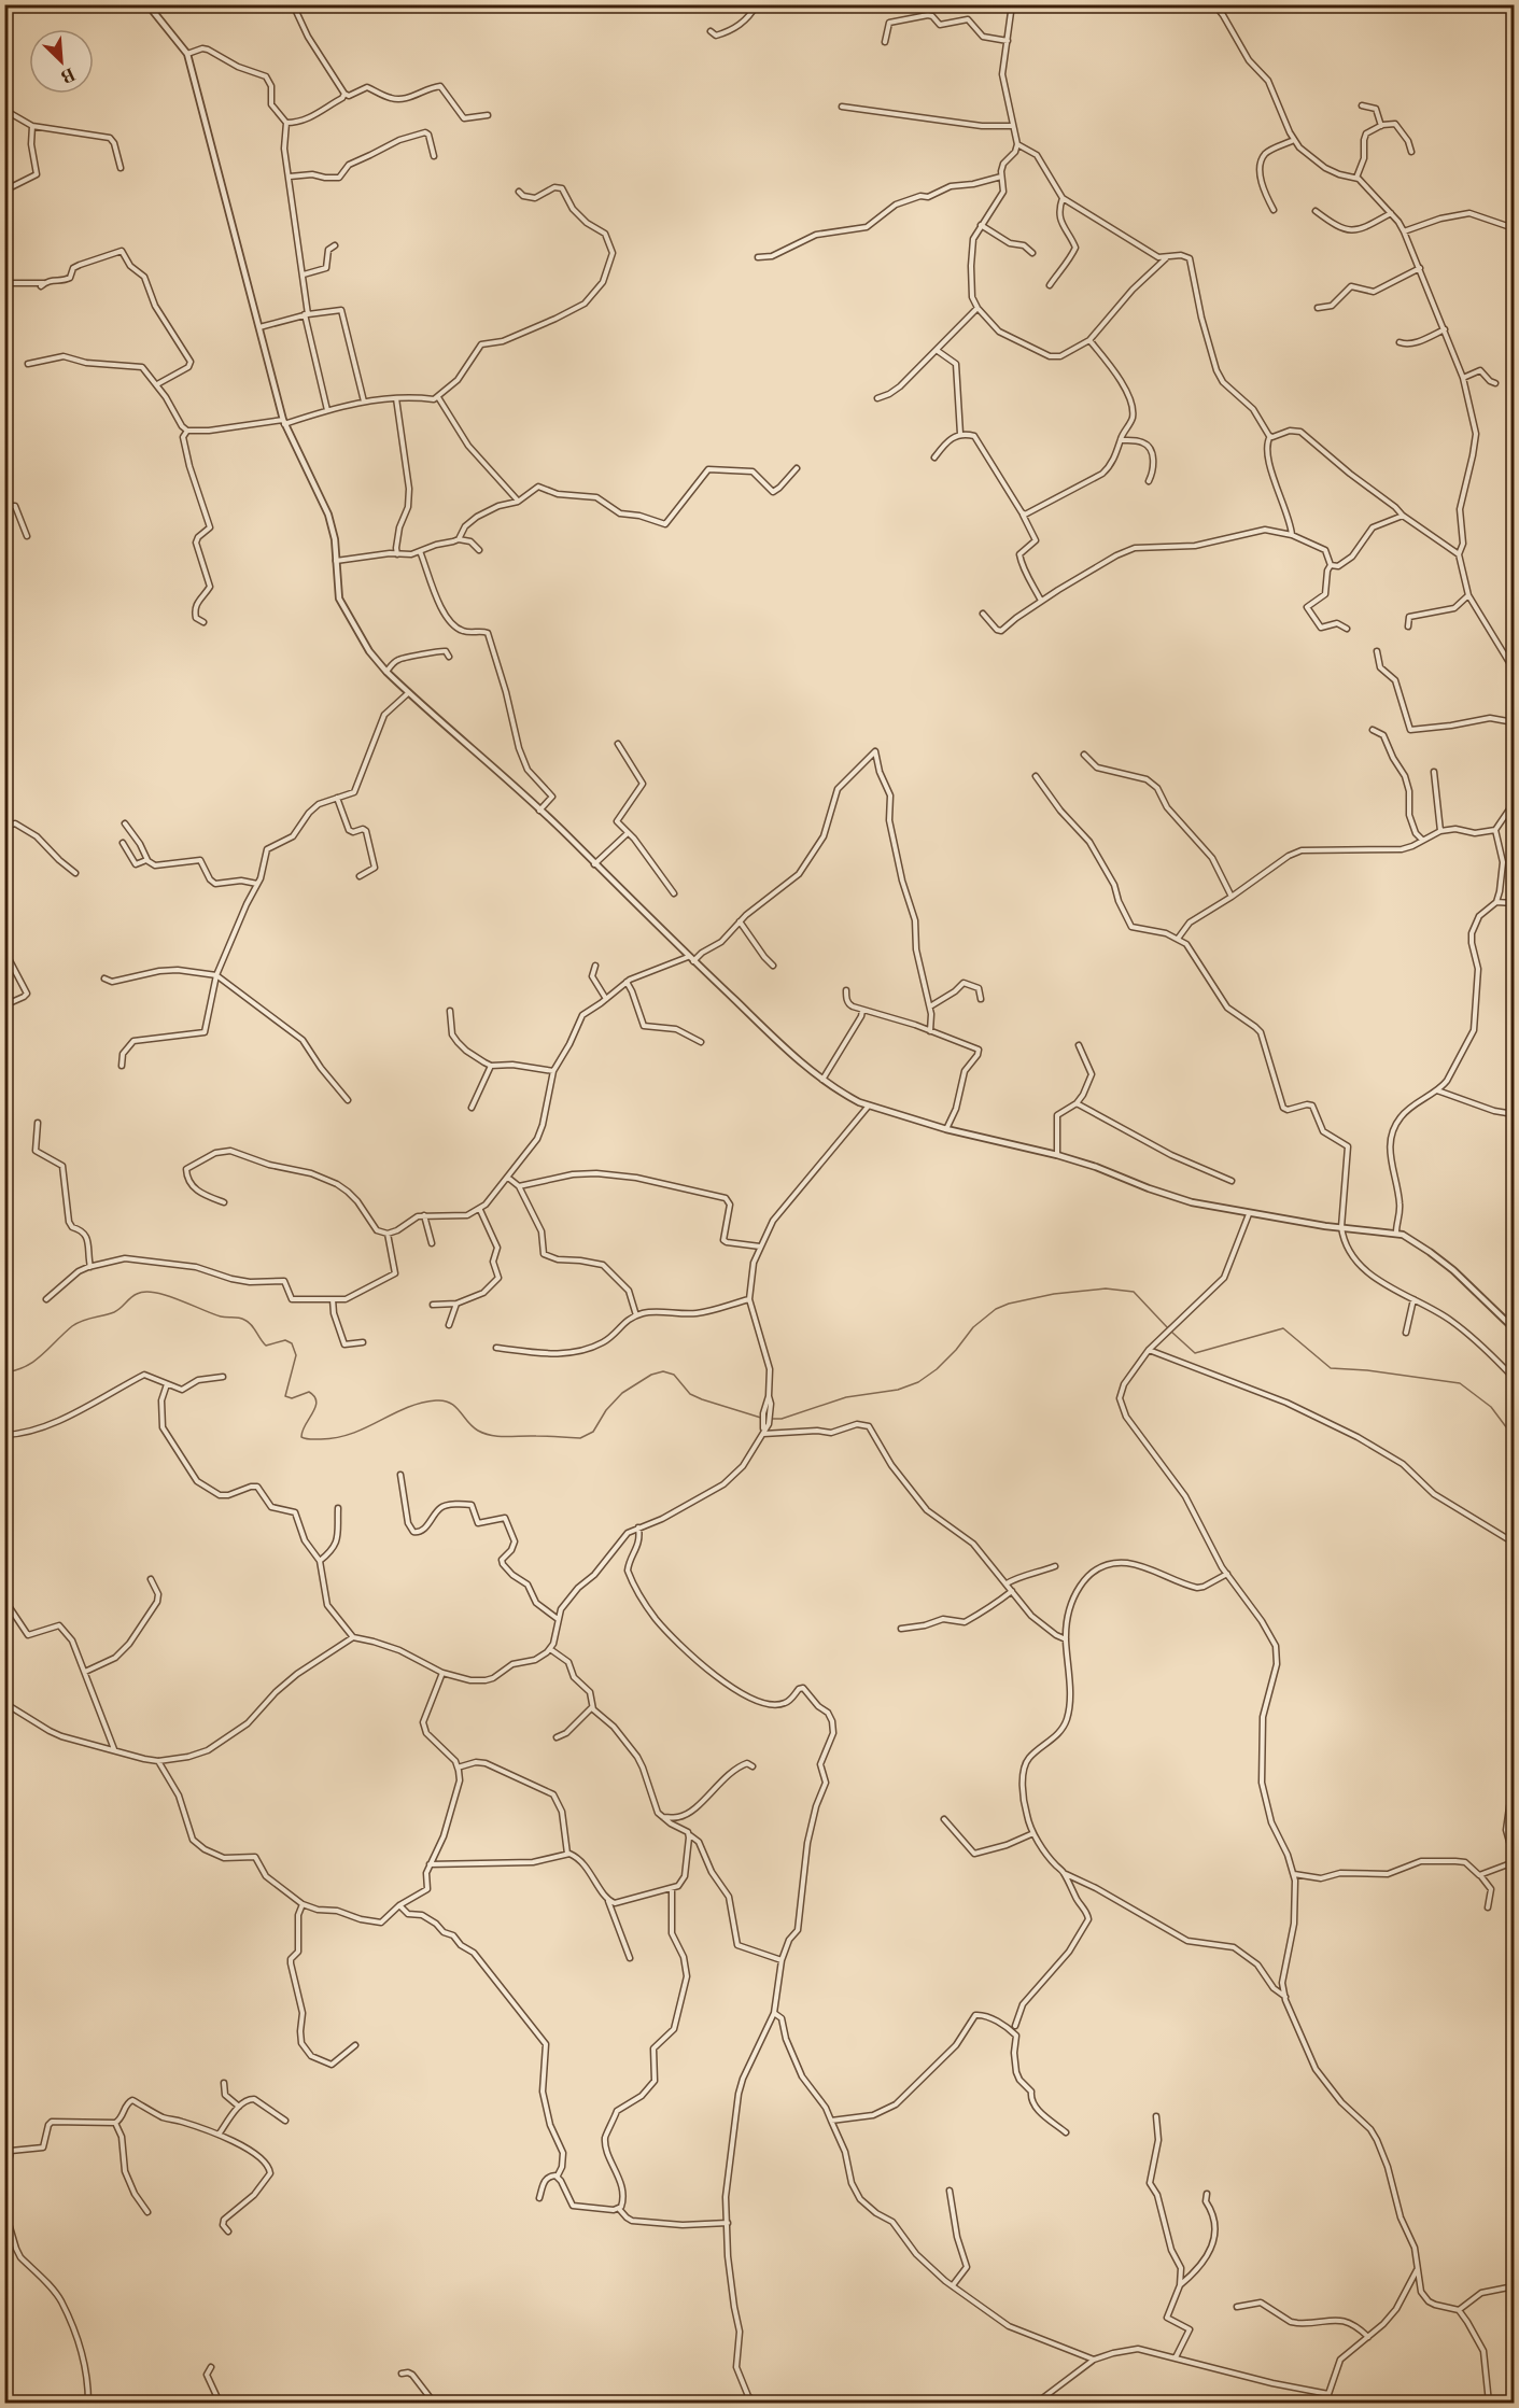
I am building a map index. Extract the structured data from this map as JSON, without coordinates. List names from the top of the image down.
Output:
{
  "north": "bottom right"
}
